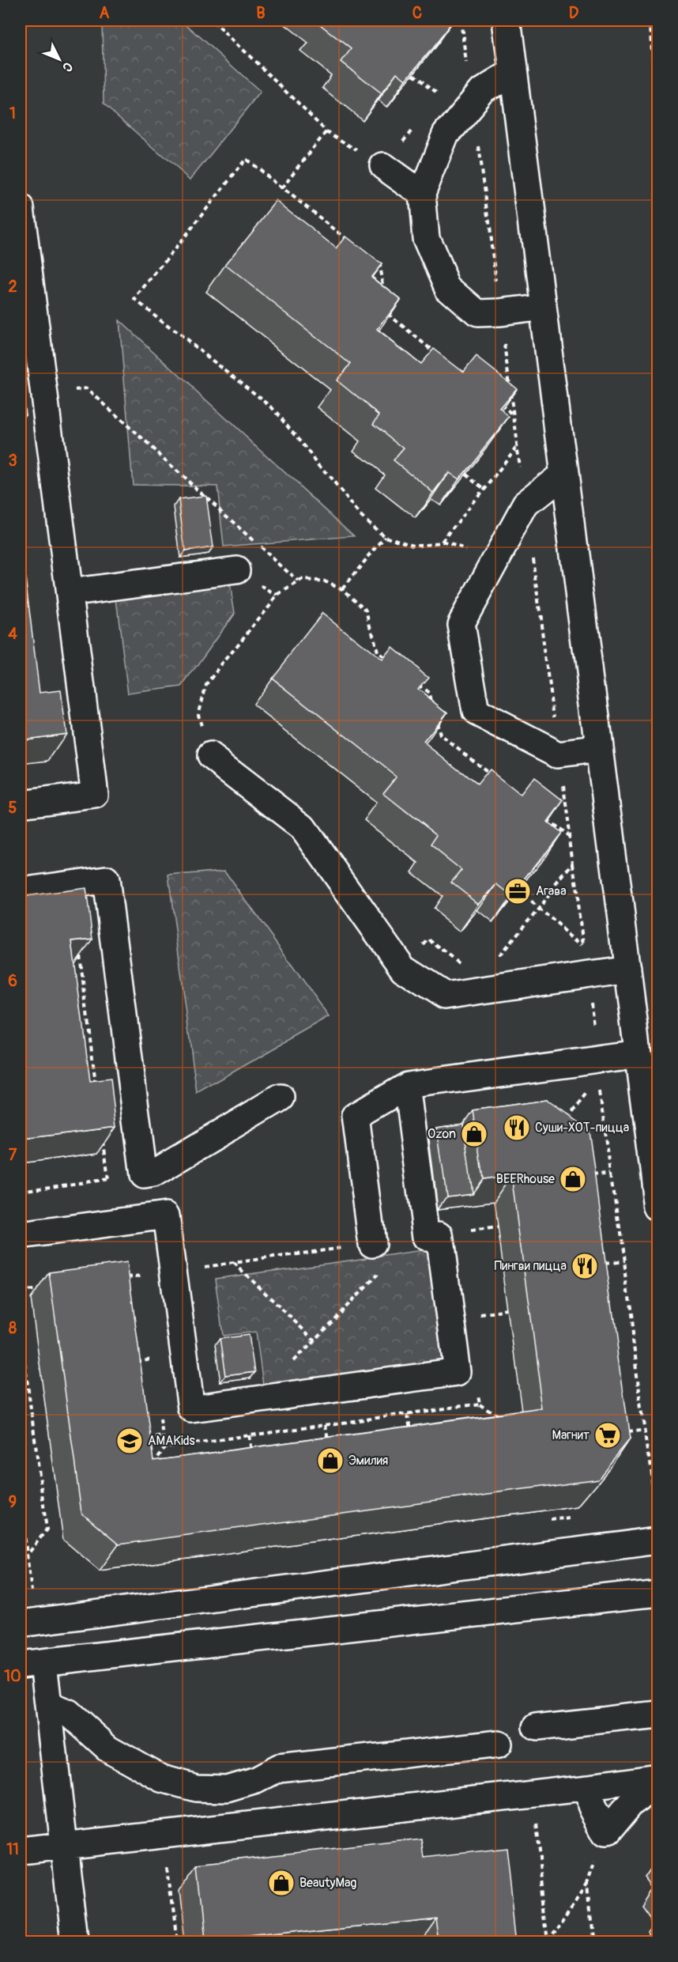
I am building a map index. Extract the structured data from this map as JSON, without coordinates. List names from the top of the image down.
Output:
{
  "places": {
    "office": ["Агава"],
    "restaurant": ["Суши-ХОТ-пицца", "Пингви пицца"],
    "shop": [
      "Ozon",
      "BEERhouse",
      "Эмилия",
      "BeautyMag"
    ],
    "supermarket": ["Магнит"],
    "school or university": ["AMAKids"]
  },
  "north": "bottom right",
  "grid": {
    "columns": [
      "A",
      "B",
      "C",
      "D"
    ],
    "rows": [
      "1",
      "2",
      "3",
      "4",
      "5",
      "6",
      "7",
      "8",
      "9",
      "10",
      "11"
    ]
  }
}
